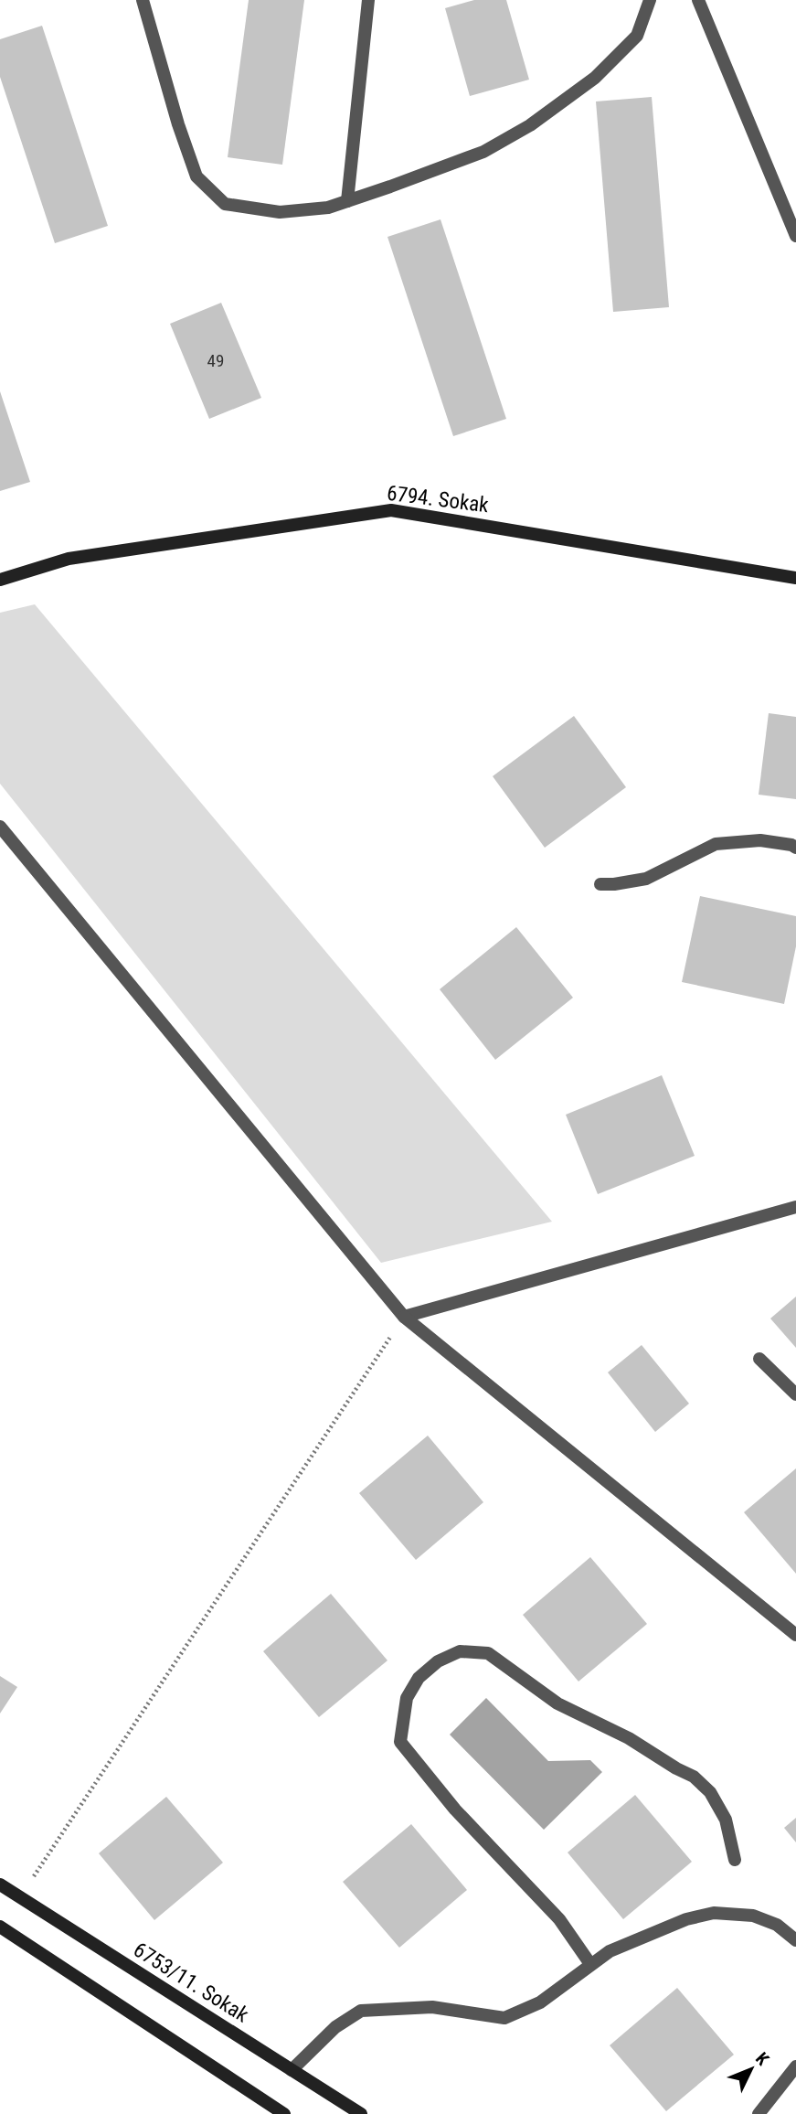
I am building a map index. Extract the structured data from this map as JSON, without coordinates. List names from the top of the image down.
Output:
{
  "streets": {
    "street": ["6794. Sokak", "6753/11. Sokak"]
  },
  "house_numbers": ["49"],
  "north": "top right"
}
